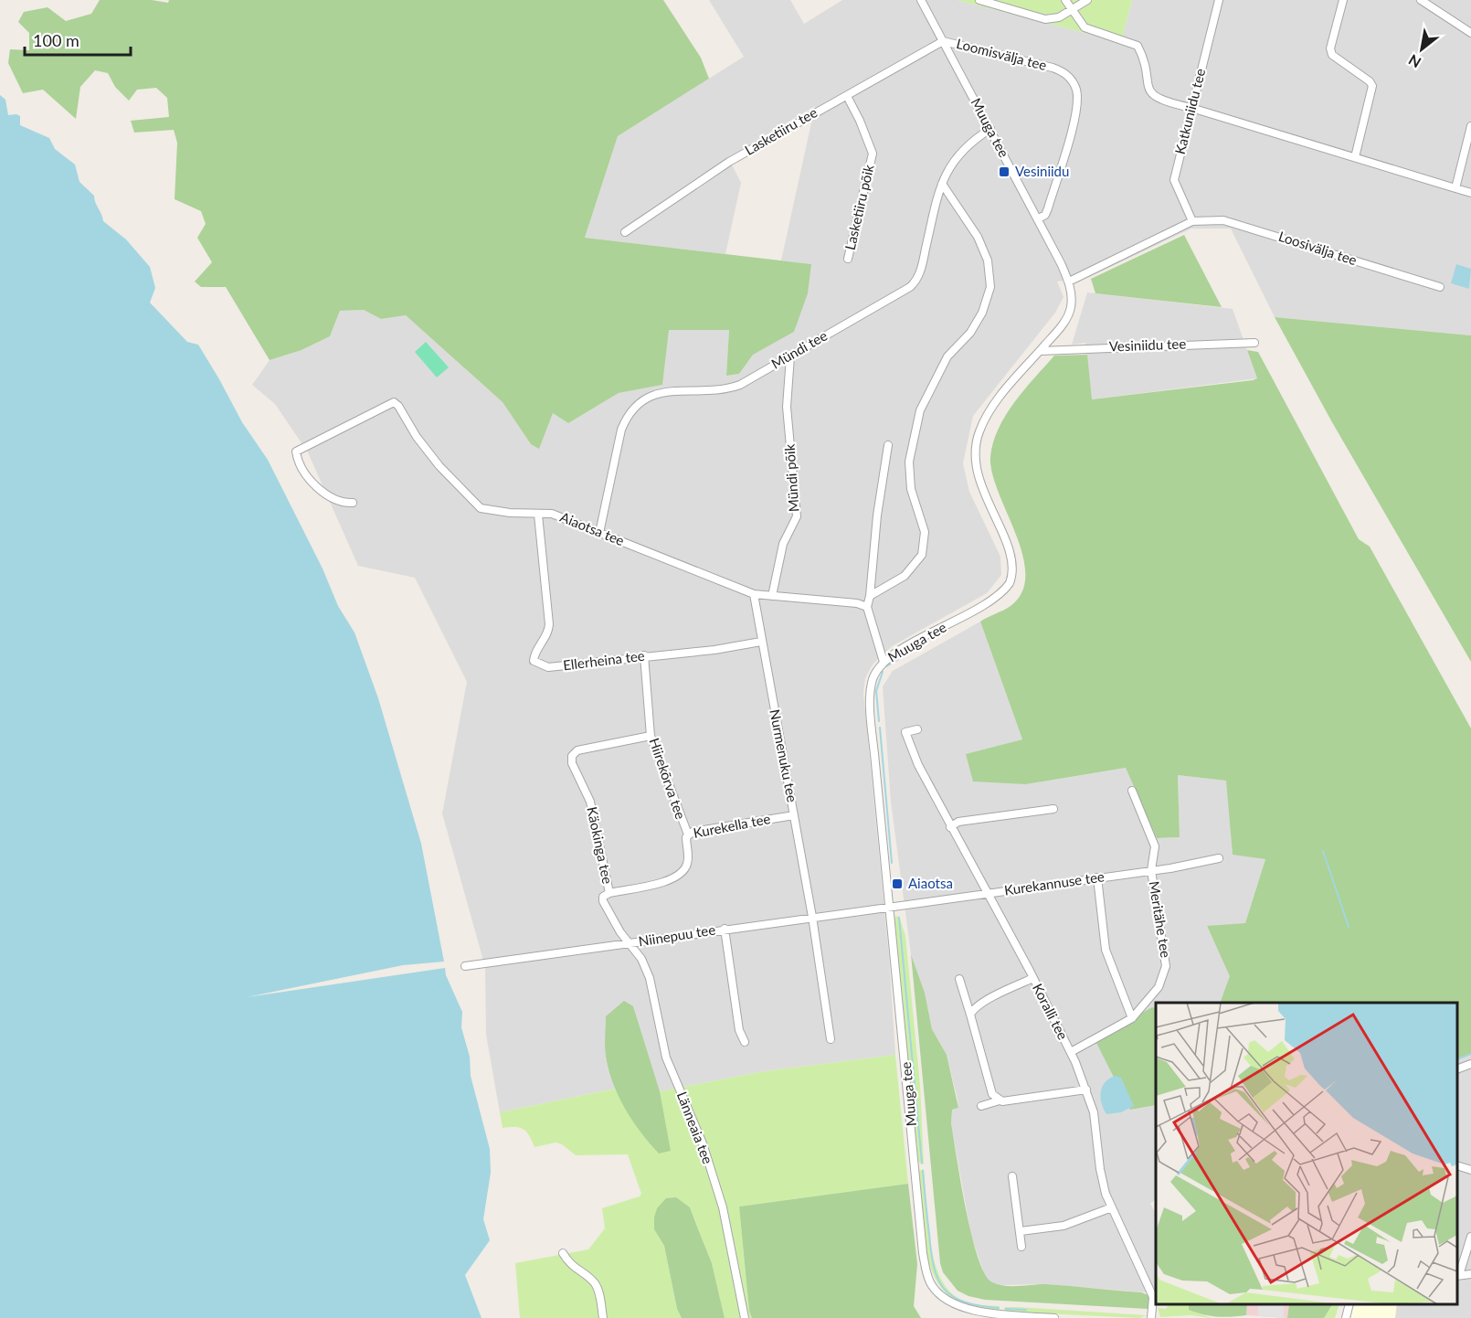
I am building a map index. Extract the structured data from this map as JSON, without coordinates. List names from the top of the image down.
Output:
{
  "streets": {
    "street": [
      "Loomisvälja tee",
      "Katkuniidu tee",
      "Muuga tee",
      "Lasketiiru tee",
      "Lasketiiru põik",
      "Loosivälja tee",
      "Vesiniidu tee",
      "Mündi tee",
      "Mündi põik",
      "Aiaotsa tee",
      "Ellerheina tee",
      "Nurmenuku tee",
      "Hiirekõrva tee",
      "Kurekella tee",
      "Käokinga tee",
      "Kurekannuse tee",
      "Meritähe tee",
      "Niinepuu tee",
      "Koralli tee",
      "Länneaia tee"
    ]
  },
  "crossings": [
    ["Loomisvälja tee", "Muuga tee"],
    ["Loomisvälja tee", "Lasketiiru tee"],
    ["Katkuniidu tee", "Loosivälja tee"],
    ["Muuga tee", "Lasketiiru tee"],
    ["Muuga tee", "Vesiniidu tee"],
    ["Muuga tee", "Mündi tee"],
    ["Muuga tee", "Kurekannuse tee"],
    ["Muuga tee", "Niinepuu tee"],
    ["Lasketiiru tee", "Lasketiiru põik"],
    ["Mündi tee", "Mündi põik"],
    ["Mündi tee", "Aiaotsa tee"],
    ["Mündi põik", "Aiaotsa tee"],
    ["Aiaotsa tee", "Ellerheina tee"],
    ["Aiaotsa tee", "Nurmenuku tee"],
    ["Ellerheina tee", "Nurmenuku tee"],
    ["Ellerheina tee", "Hiirekõrva tee"],
    ["Nurmenuku tee", "Kurekella tee"],
    ["Nurmenuku tee", "Niinepuu tee"],
    ["Hiirekõrva tee", "Kurekella tee"],
    ["Hiirekõrva tee", "Käokinga tee"],
    ["Kurekella tee", "Käokinga tee"],
    ["Käokinga tee", "Niinepuu tee"],
    ["Käokinga tee", "Länneaia tee"],
    ["Kurekannuse tee", "Meritähe tee"],
    ["Kurekannuse tee", "Niinepuu tee"],
    ["Kurekannuse tee", "Koralli tee"],
    ["Meritähe tee", "Koralli tee"],
    ["Niinepuu tee", "Länneaia tee"]
  ],
  "places": {
    "transit": ["Vesiniidu", "Aiaotsa"]
  },
  "scale_bar": "100 m",
  "north": "bottom left"
}
